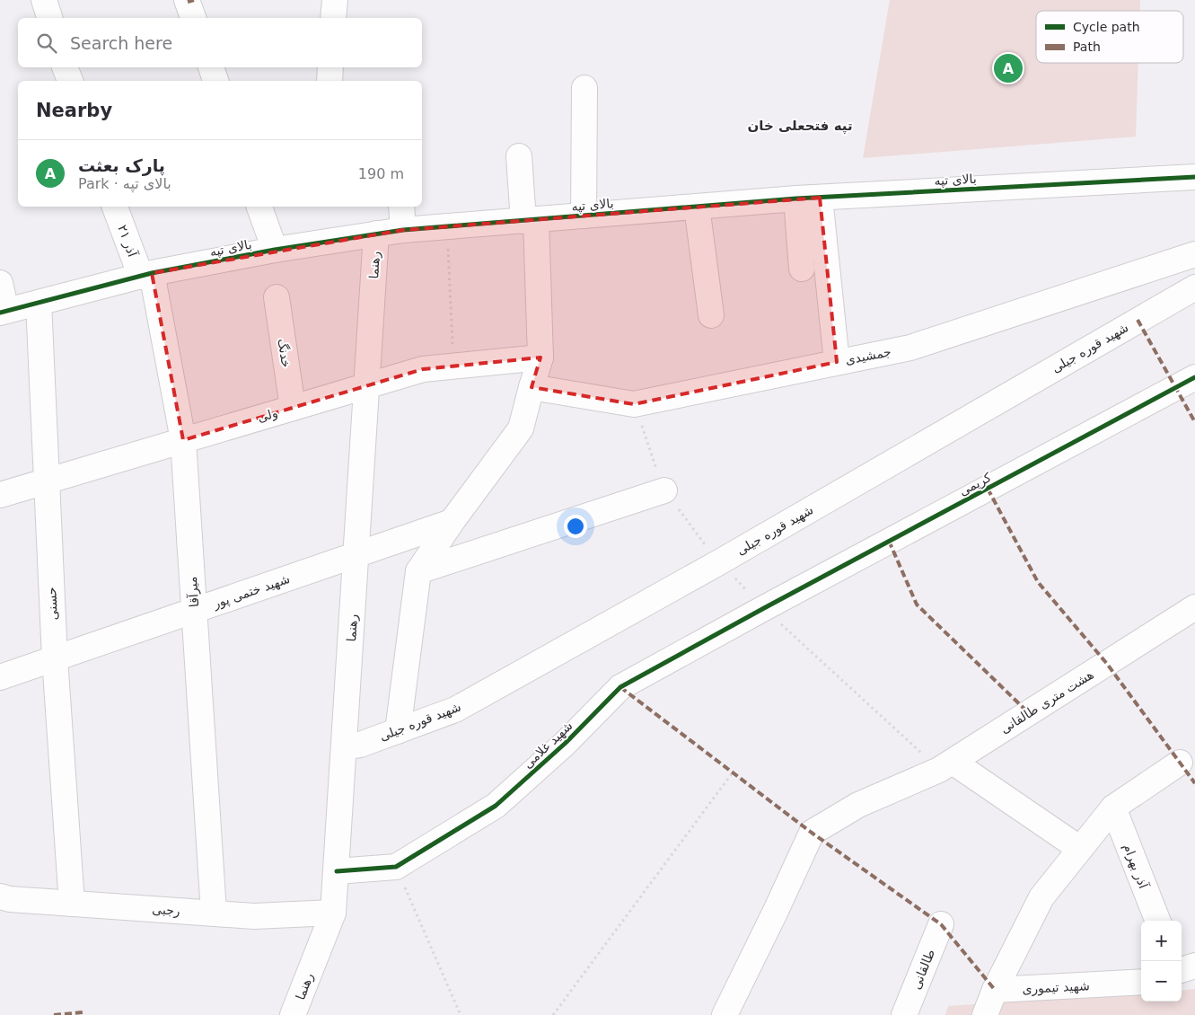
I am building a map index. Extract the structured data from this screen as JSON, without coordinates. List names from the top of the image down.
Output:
{
  "streets": {
    "street": [
      "بالای تپه",
      "۲۱ آذر",
      "رهنما",
      "شهید قوره جیلی",
      "خدنگ",
      "جمشیدی",
      "ولی",
      "کریمی",
      "شهید ختمی پور",
      "میرآقا",
      "حسنی",
      "هشت متری طالقانی",
      "شهید غلامی",
      "آذر بهرام",
      "رجبی",
      "طالقانی",
      "شهید تیموری"
    ]
  },
  "crossings": [
    ["بالای تپه", "۲۱ آذر"],
    ["بالای تپه", "رهنما"],
    ["بالای تپه", "میرآقا"],
    ["بالای تپه", "حسنی"],
    ["۲۱ آذر", "میرآقا"],
    ["رهنما", "شهید قوره جیلی"],
    ["رهنما", "ولی"],
    ["رهنما", "شهید ختمی پور"],
    ["رهنما", "شهید غلامی"],
    ["رهنما", "رجبی"],
    ["خدنگ", "ولی"],
    ["ولی", "میرآقا"],
    ["ولی", "حسنی"],
    ["کریمی", "شهید غلامی"],
    ["شهید ختمی پور", "میرآقا"],
    ["شهید ختمی پور", "حسنی"],
    ["میرآقا", "رجبی"],
    ["حسنی", "رجبی"]
  ],
  "districts": ["تپه فتحعلی خان"],
  "legend": ["Cycle path", "Path"],
  "page": {
    "search": "Search here",
    "pins": "A",
    "heading": "Nearby",
    "list": [
      {
        "mark": "A",
        "name": "پارک بعثت",
        "note": "Park · بالای تپه",
        "value": "190 m"
      }
    ],
    "map_buttons": ["+", "−"]
  }
}
